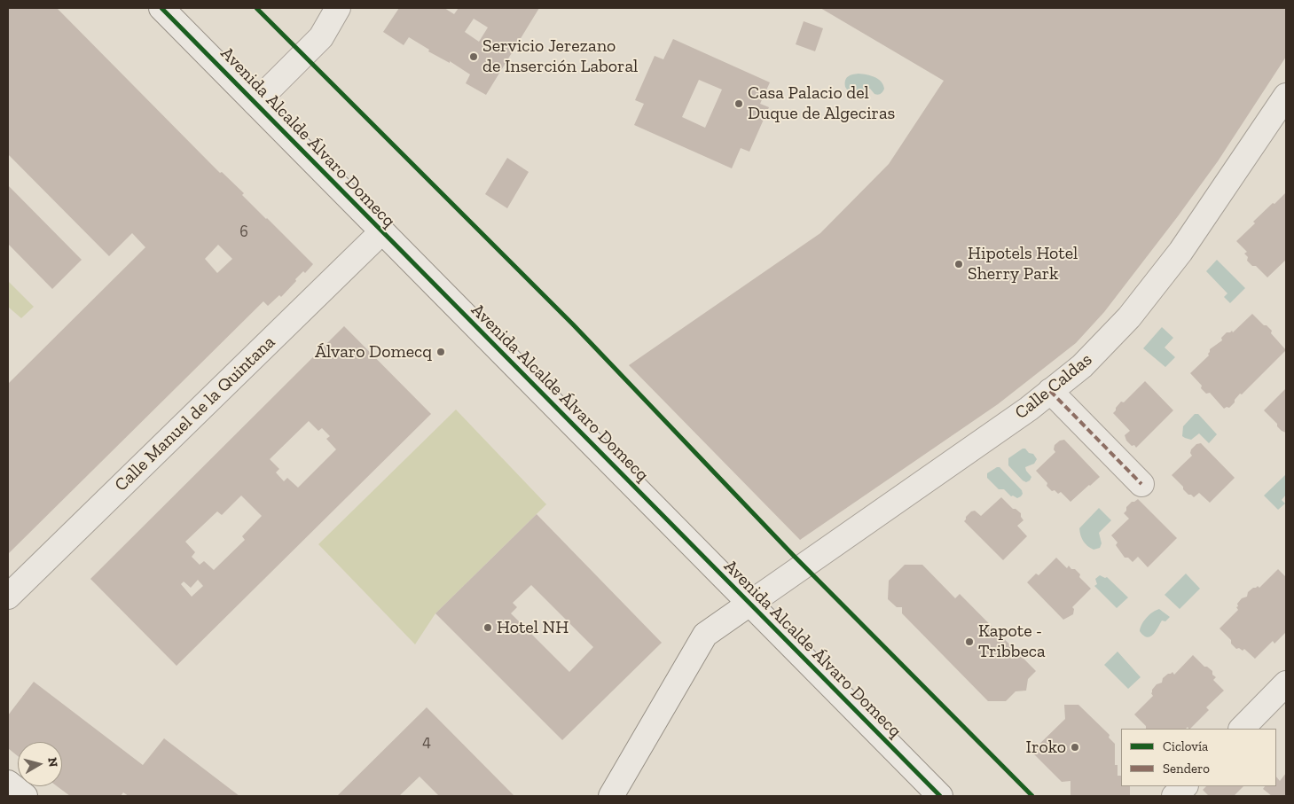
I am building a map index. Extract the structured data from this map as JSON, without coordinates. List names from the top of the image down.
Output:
{
  "streets": {
    "street": ["Avenida Alcalde Álvaro Domecq", "Calle Caldas", "Calle Manuel de la Quintana"]
  },
  "crossings": [
    ["Avenida Alcalde Álvaro Domecq", "Calle Caldas"],
    ["Avenida Alcalde Álvaro Domecq", "Calle Manuel de la Quintana"]
  ],
  "places": [
    "Servicio Jerezano de Inserción Laboral",
    "Casa Palacio del Duque de Algeciras",
    "Hipotels Hotel Sherry Park",
    "Álvaro Domecq",
    "Hotel NH",
    "Kapote - Tribbeca",
    "Iroko"
  ],
  "house_numbers": ["6", "4"],
  "legend": ["Ciclovía", "Sendero"],
  "north": "right"
}
